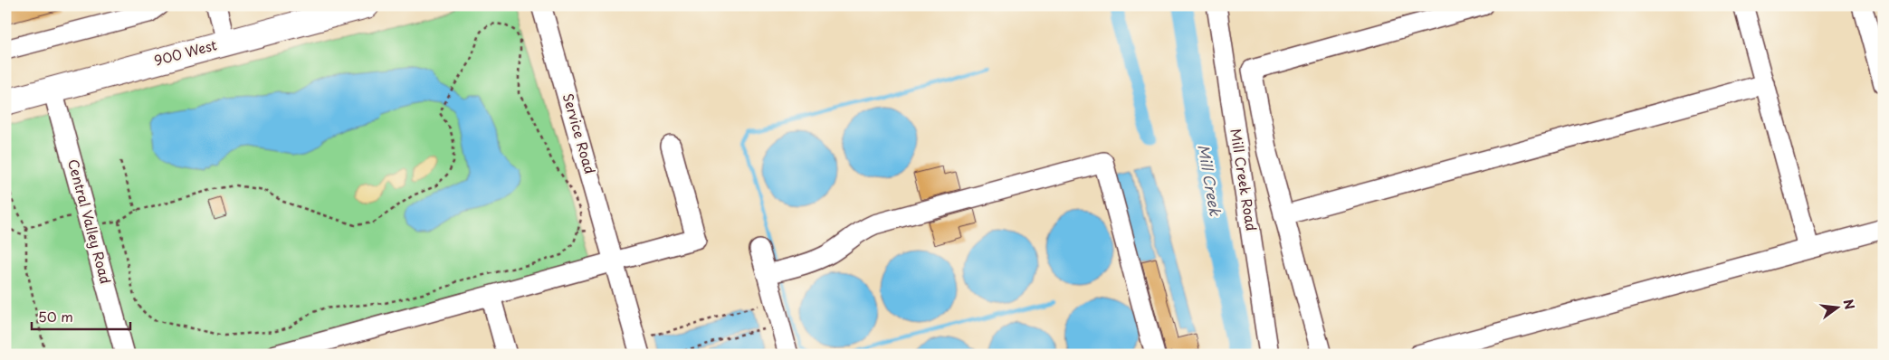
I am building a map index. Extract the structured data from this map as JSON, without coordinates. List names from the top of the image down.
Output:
{
  "streets": {
    "main road": ["900 West"],
    "street": ["Service Road", "Mill Creek Road", "Central Valley Road"]
  },
  "crossings": [
    ["900 West", "Central Valley Road"]
  ],
  "water": ["Mill Creek"],
  "scale_bar": "50 m",
  "north": "right"
}
